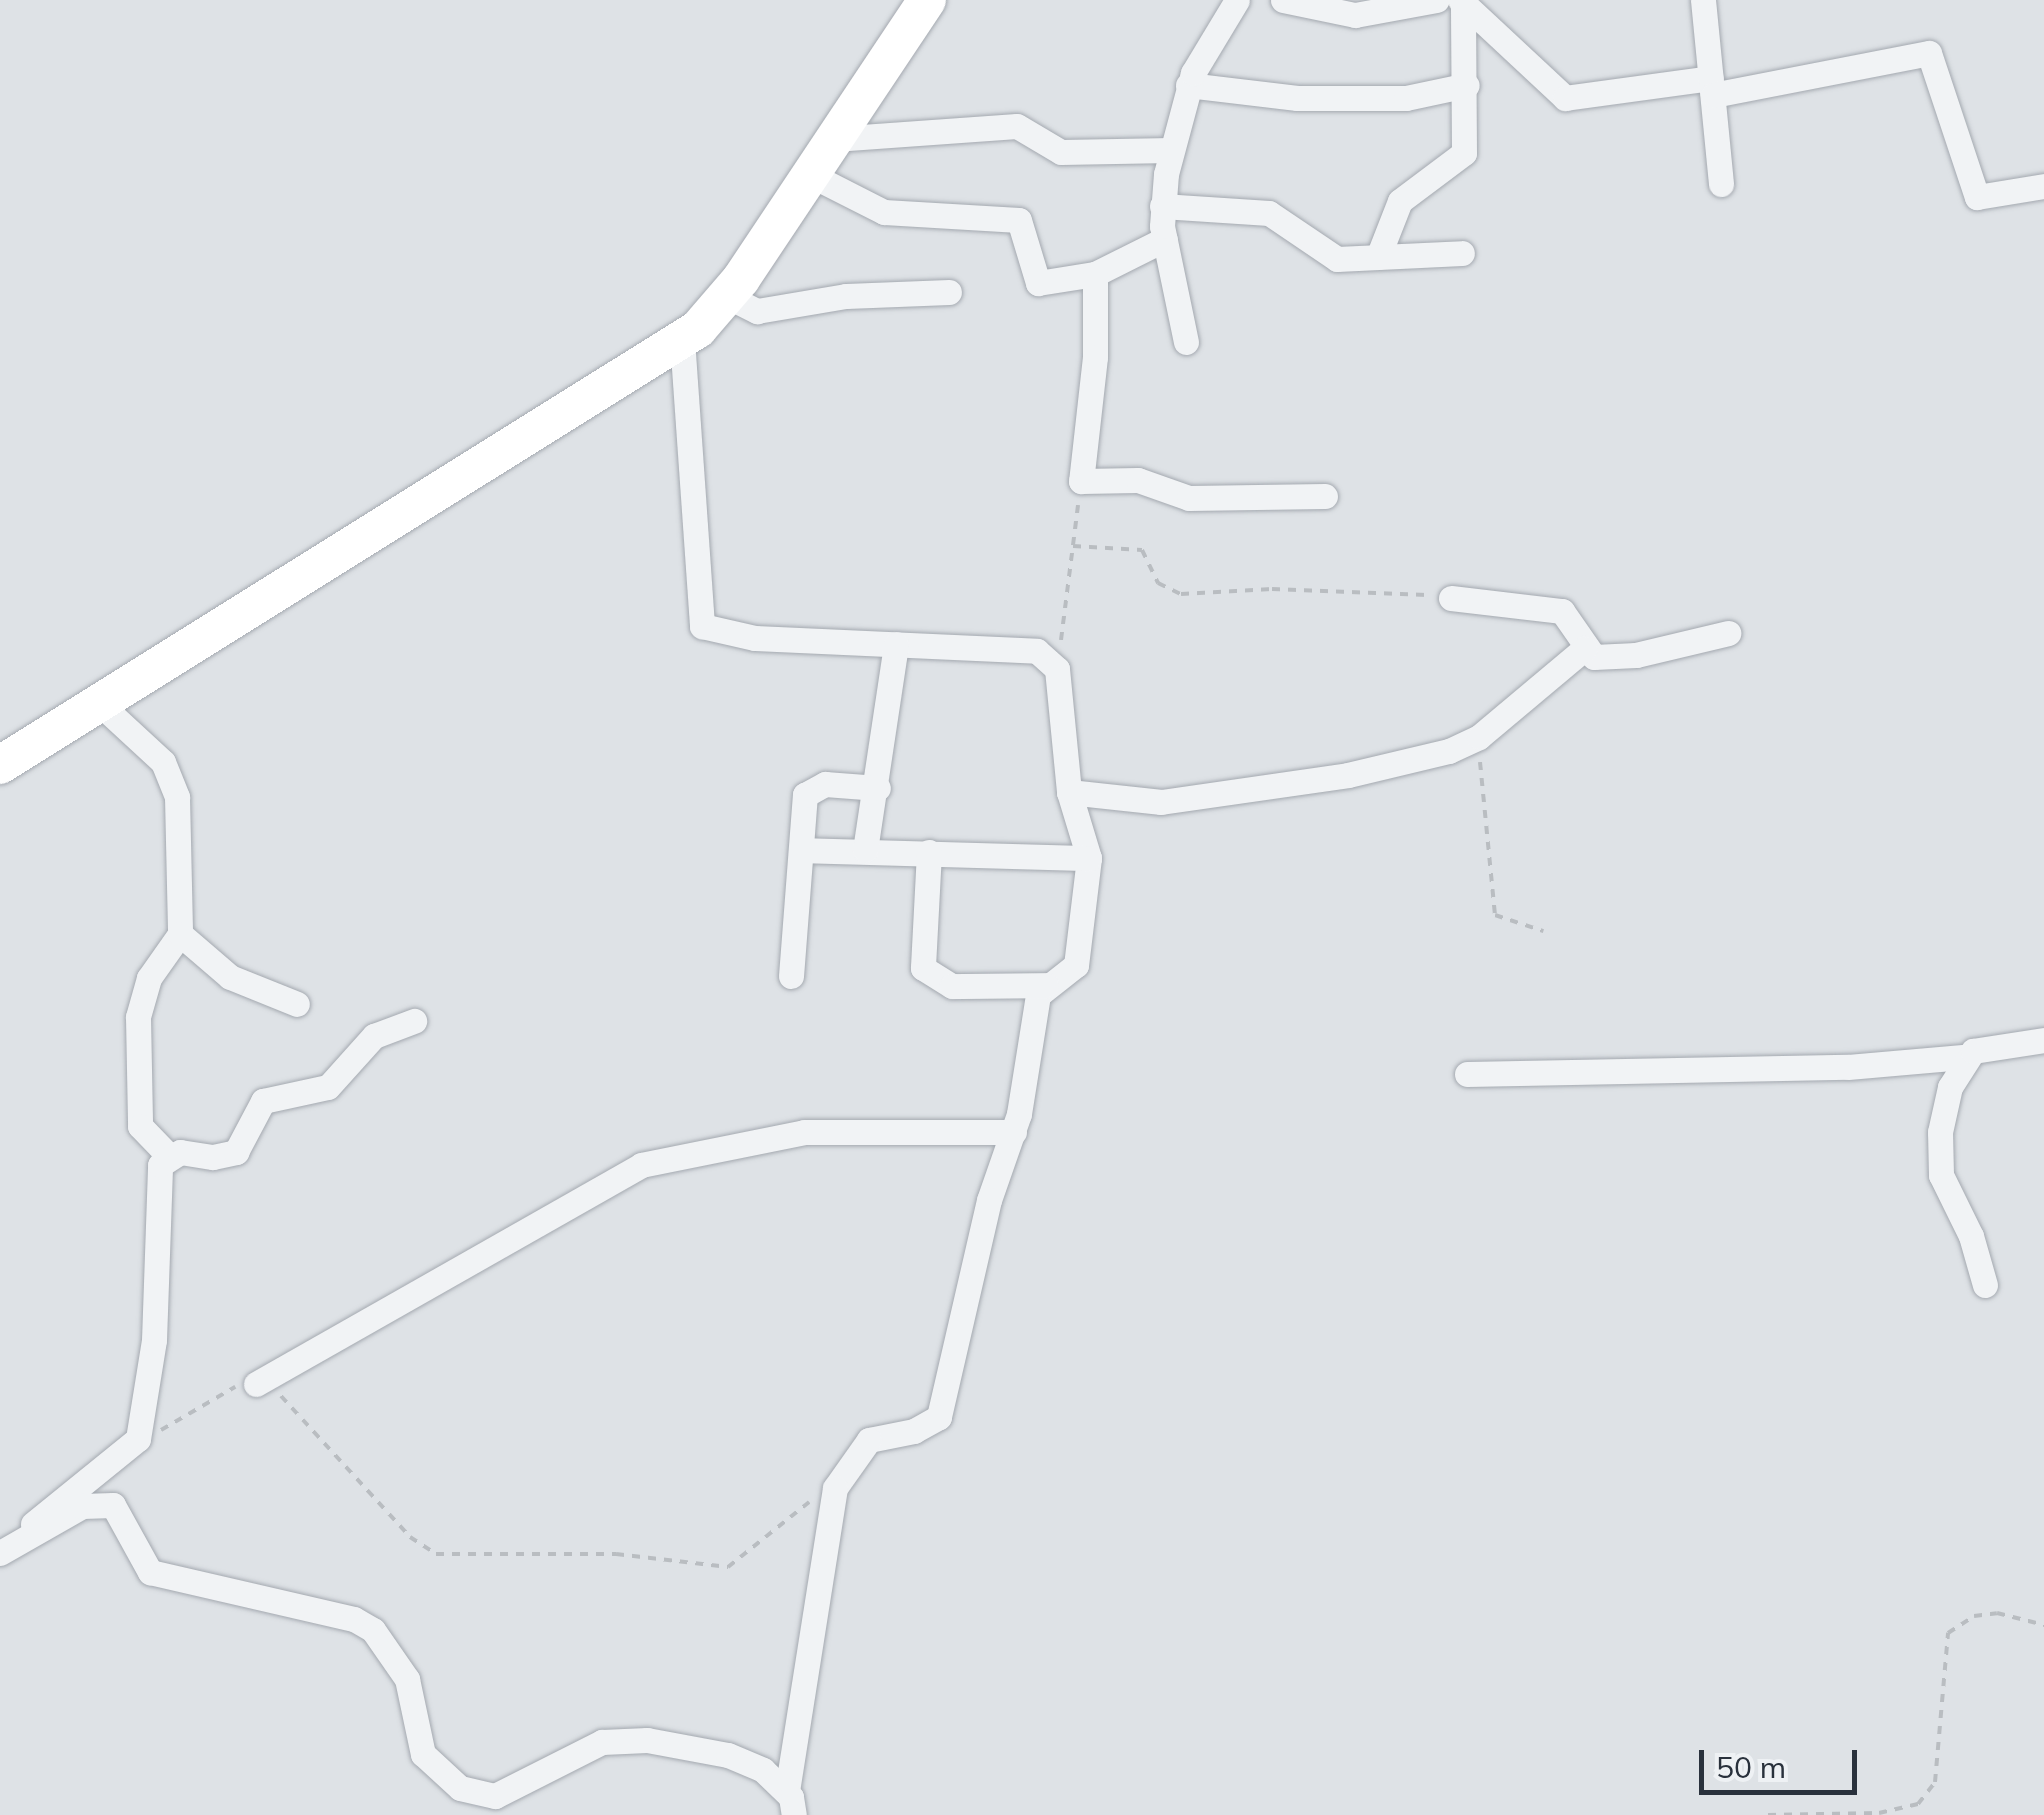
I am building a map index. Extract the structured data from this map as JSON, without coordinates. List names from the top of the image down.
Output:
{
  "scale_bar": "50 m"
}
